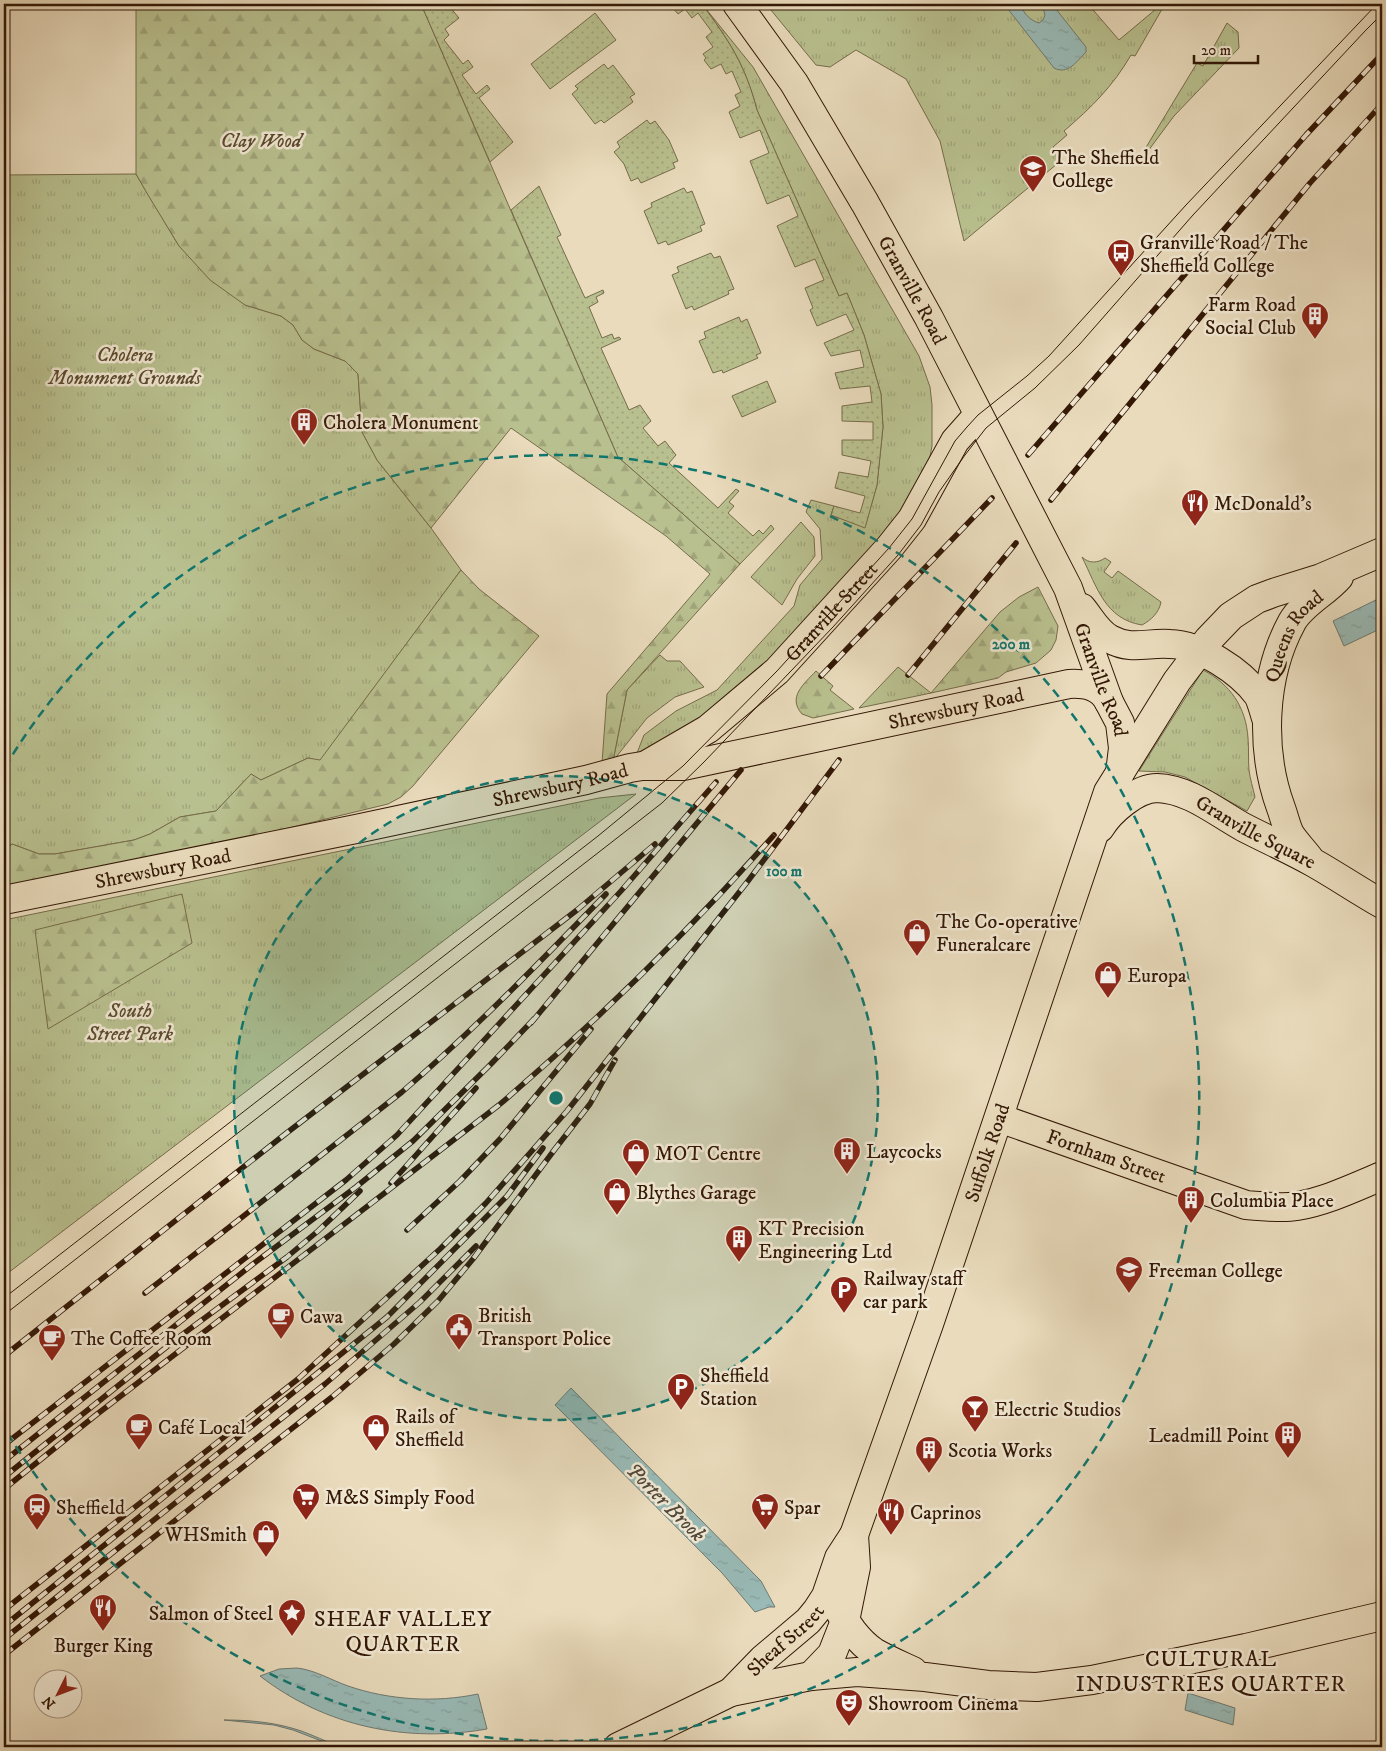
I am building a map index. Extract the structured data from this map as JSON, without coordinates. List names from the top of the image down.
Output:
{
  "streets": {
    "main road": [
      "Granville Road",
      "Granville Street",
      "Queens Road",
      "Shrewsbury Road",
      "Granville Square",
      "Suffolk Road",
      "Fornham Street",
      "Sheaf Street"
    ]
  },
  "crossings": [
    ["Granville Road", "Granville Street"],
    ["Granville Road", "Queens Road"],
    ["Granville Road", "Shrewsbury Road"],
    ["Granville Road", "Granville Square"],
    ["Granville Road", "Suffolk Road"],
    ["Granville Street", "Shrewsbury Road"],
    ["Queens Road", "Granville Square"],
    ["Granville Square", "Suffolk Road"],
    ["Suffolk Road", "Fornham Street"],
    ["Suffolk Road", "Sheaf Street"]
  ],
  "districts": ["SHEAF VALLEY QUARTER", "CULTURAL INDUSTRIES QUARTER"],
  "water": ["Porter Brook"],
  "parks": ["Clay Wood", "Cholera Monument Grounds", "South Street Park"],
  "places": {
    "school or university": ["The Sheffield College", "Freeman College"],
    "bus stop": ["Granville Road / The Sheffield College"],
    "building": [
      "Farm Road Social Club",
      "Cholera Monument",
      "Laycocks",
      "Columbia Place",
      "KT Precision Engineering Ltd",
      "Leadmill Point",
      "Scotia Works"
    ],
    "restaurant": ["McDonald's", "Caprinos", "Burger King"],
    "shop": [
      "The Co-operative Funeralcare",
      "Europa",
      "MOT Centre",
      "Blythes Garage",
      "Rails of Sheffield",
      "WHSmith"
    ],
    "parking": ["Railway staff car park", "Sheffield Station"],
    "cafe": ["Cawa", "The Coffee Room", "Café Local"],
    "public building": ["British Transport Police"],
    "bar": ["Electric Studios"],
    "supermarket": ["M&S Simply Food", "Spar"],
    "station": ["Sheffield"],
    "place": ["Salmon of Steel"],
    "theatre": ["Showroom Cinema"]
  },
  "scale_bar": "20 m",
  "north": "bottom left",
  "rings": ["200 m", "100 m"]
}
